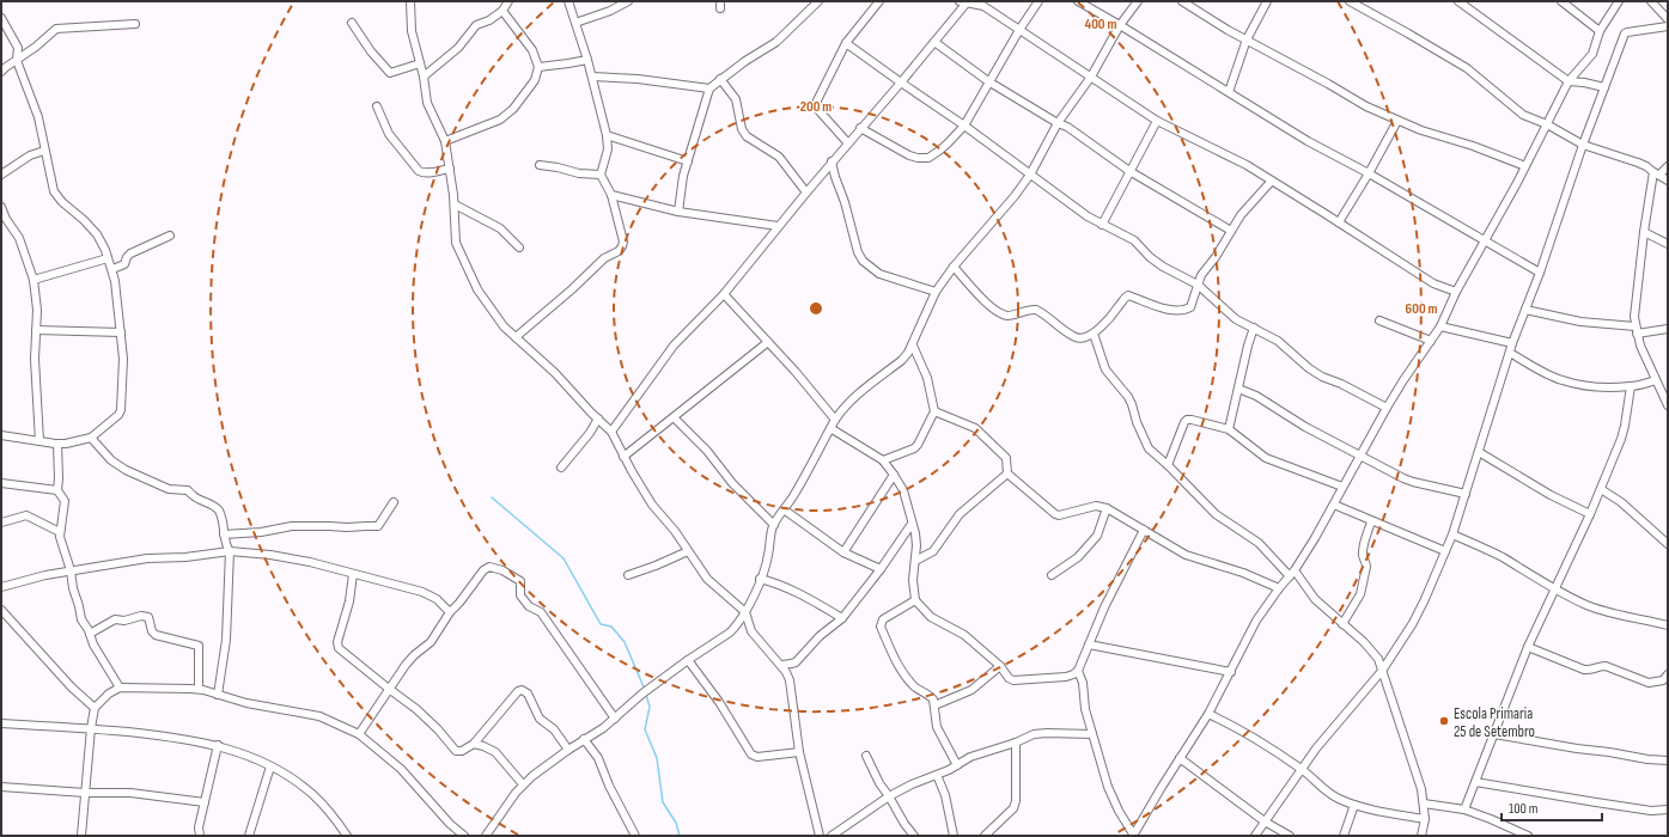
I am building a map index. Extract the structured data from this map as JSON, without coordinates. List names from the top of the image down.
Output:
{
  "places": ["Escola Primaria 25 de Setembro"],
  "scale_bar": "100 m",
  "rings": ["400 m", "200 m", "600 m"]
}
